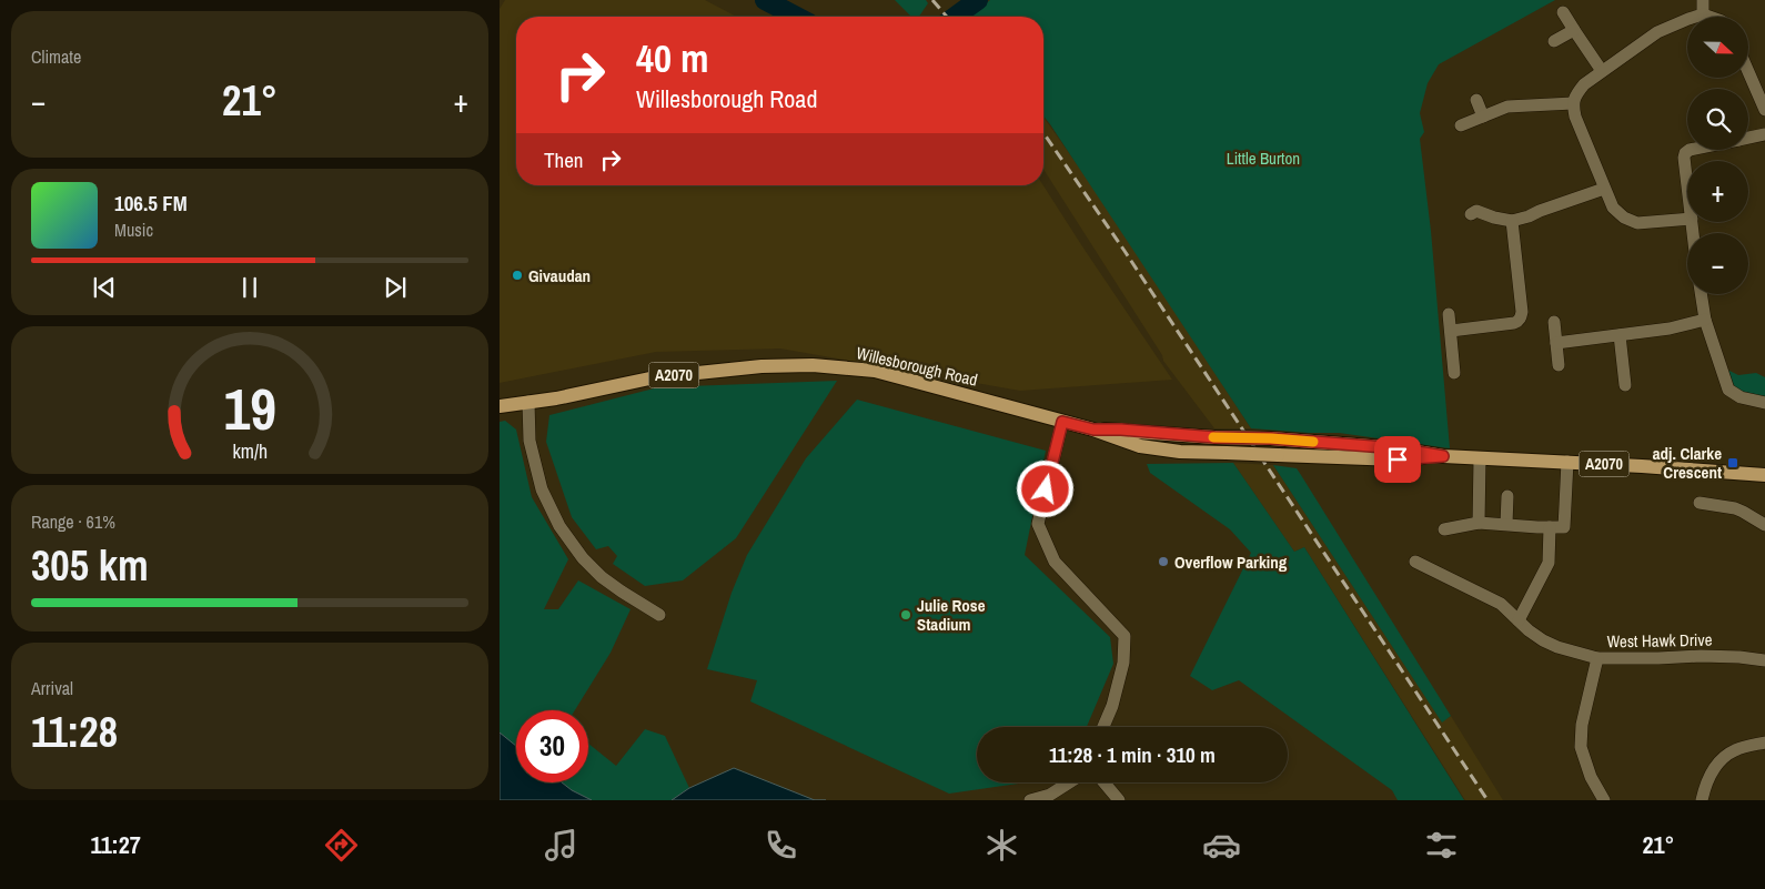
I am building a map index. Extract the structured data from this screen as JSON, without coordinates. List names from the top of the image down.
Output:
{
  "streets": {
    "main road": ["Willesborough Road", "A2070"],
    "street": ["West Hawk Drive"]
  },
  "parks": ["Little Burton"],
  "places": {
    "other": ["Givaudan", "Overflow Parking", "Julie Rose Stadium"],
    "transit": ["adj. Clarke Crescent"]
  },
  "north": "right",
  "page": {
    "tile": [
      "Climate",
      ["Range · 61%", "305 km"],
      ["Arrival", "11:28"]
    ],
    "map_buttons": ["+", "−"],
    "turn": ["40 m", "Willesborough Road"],
    "heat": ["−", "21°", "+"],
    "then": "Then",
    "song": ["106.5 FM", "Music"],
    "limit": "30",
    "trip": "11:28 · 1 min · 310 m",
    "tabs": ["11:27", "21°"],
    "gauge": ["19", "km/h"]
  }
}
